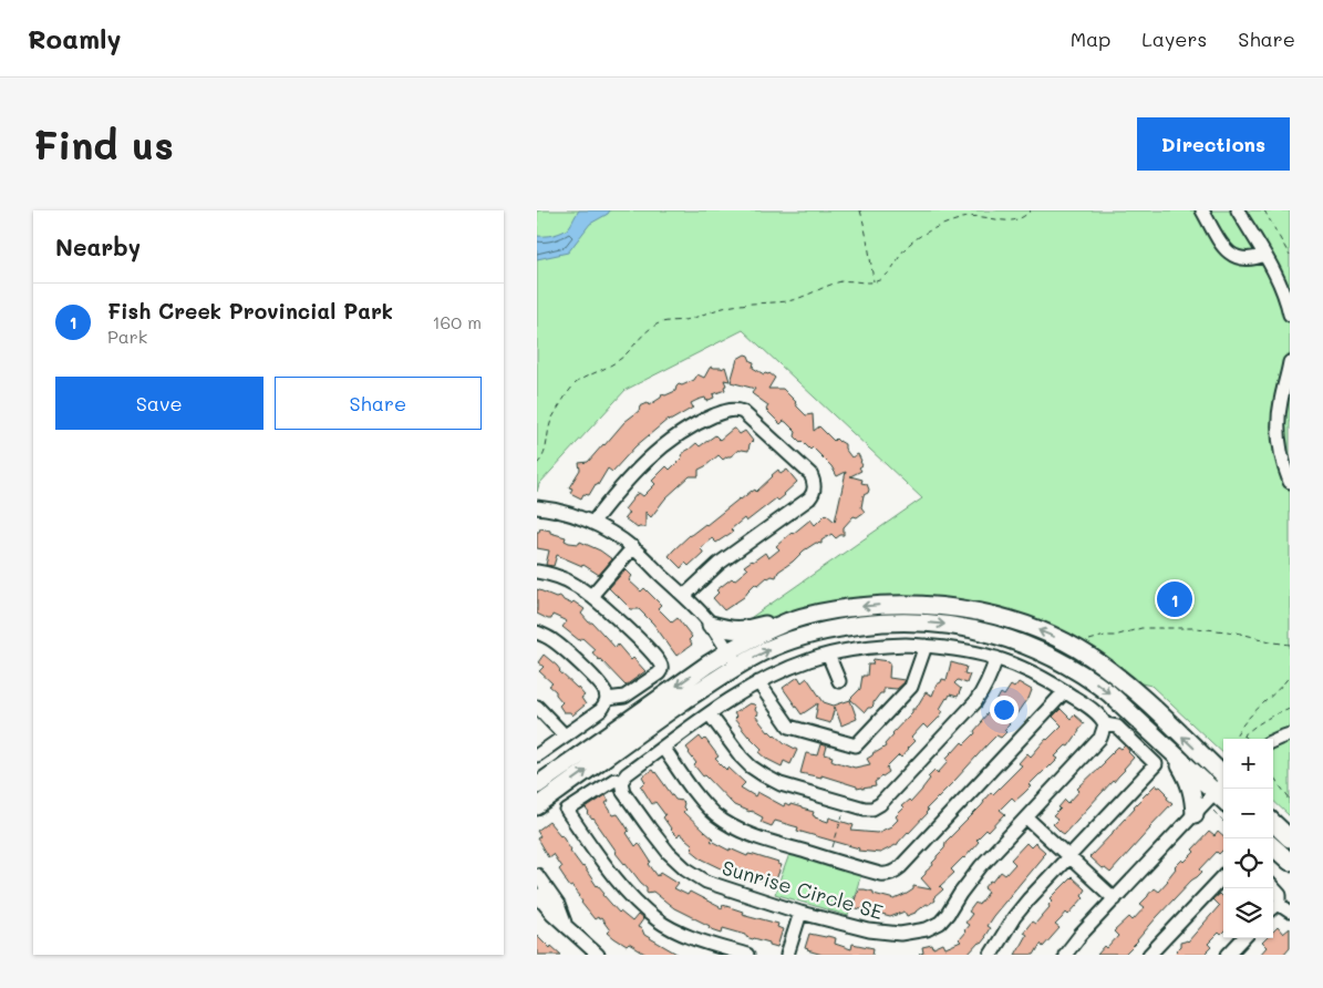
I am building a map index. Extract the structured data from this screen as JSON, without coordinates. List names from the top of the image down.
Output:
{
  "streets": {
    "street": ["Sunrise Circle SE"]
  },
  "page": {
    "header": "Roamly",
    "nav": ["Map", "Layers", "Share"],
    "buttons": [
      "Directions",
      ["Save", "Share"]
    ],
    "title": "Find us",
    "heading": "Nearby",
    "list": [
      {
        "mark": "1",
        "name": "Fish Creek Provincial Park",
        "note": "Park",
        "value": "160 m"
      }
    ],
    "pins": "1",
    "map_buttons": ["+", "−"]
  }
}
